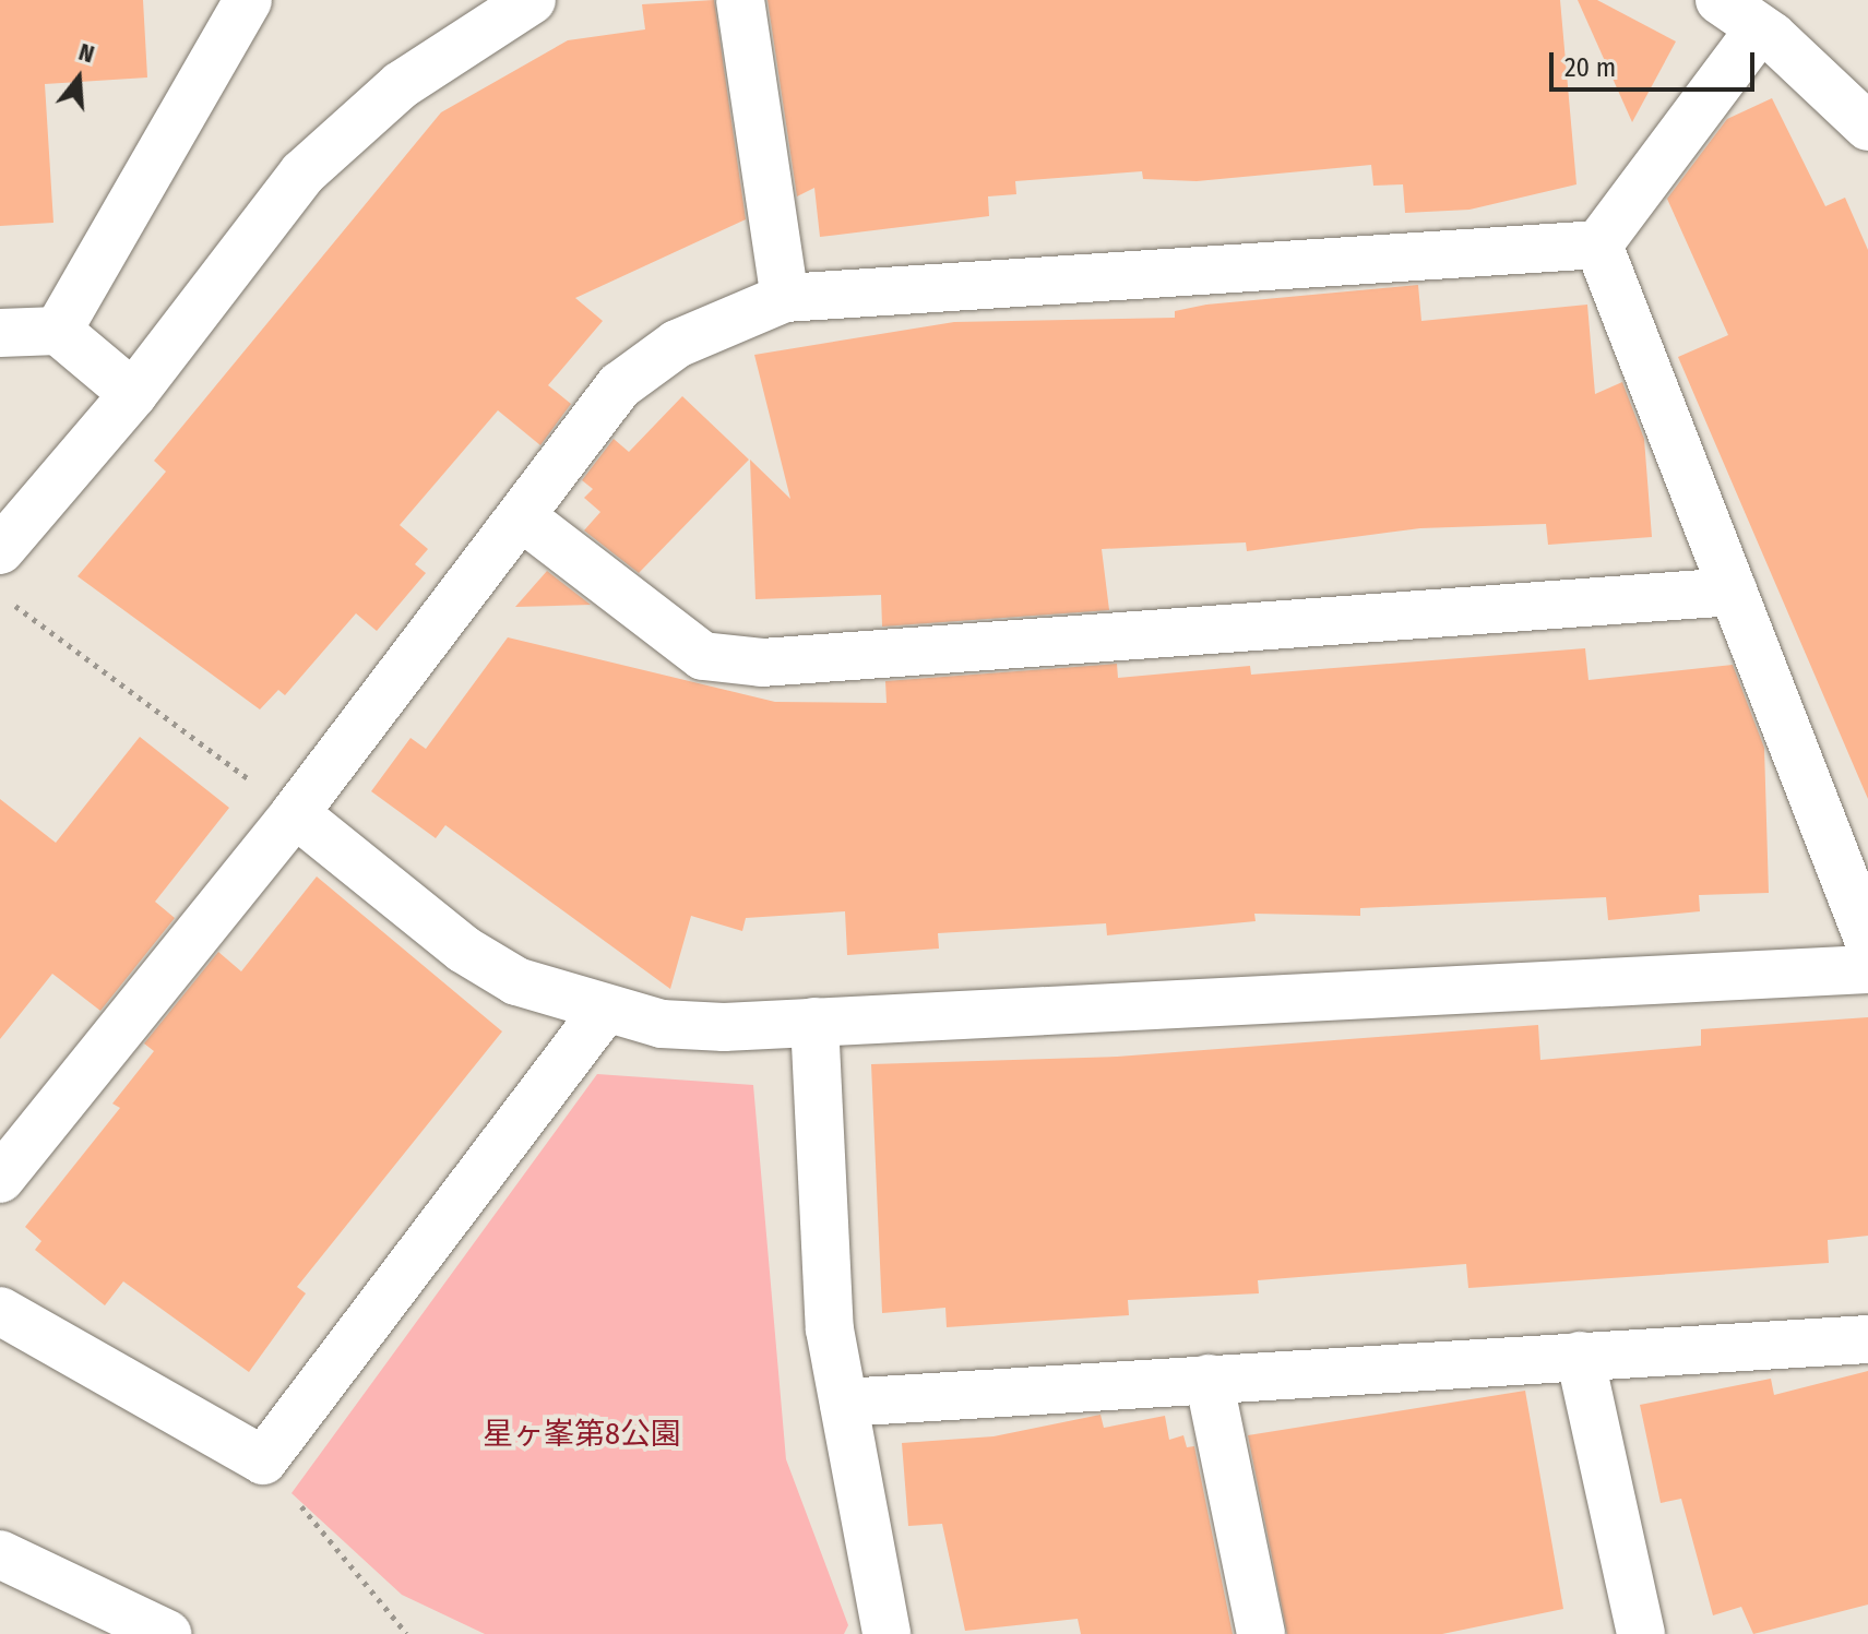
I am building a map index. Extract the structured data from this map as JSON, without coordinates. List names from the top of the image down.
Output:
{
  "parks": ["星ヶ峯第8公園"],
  "scale_bar": "20 m",
  "north": "top"
}
